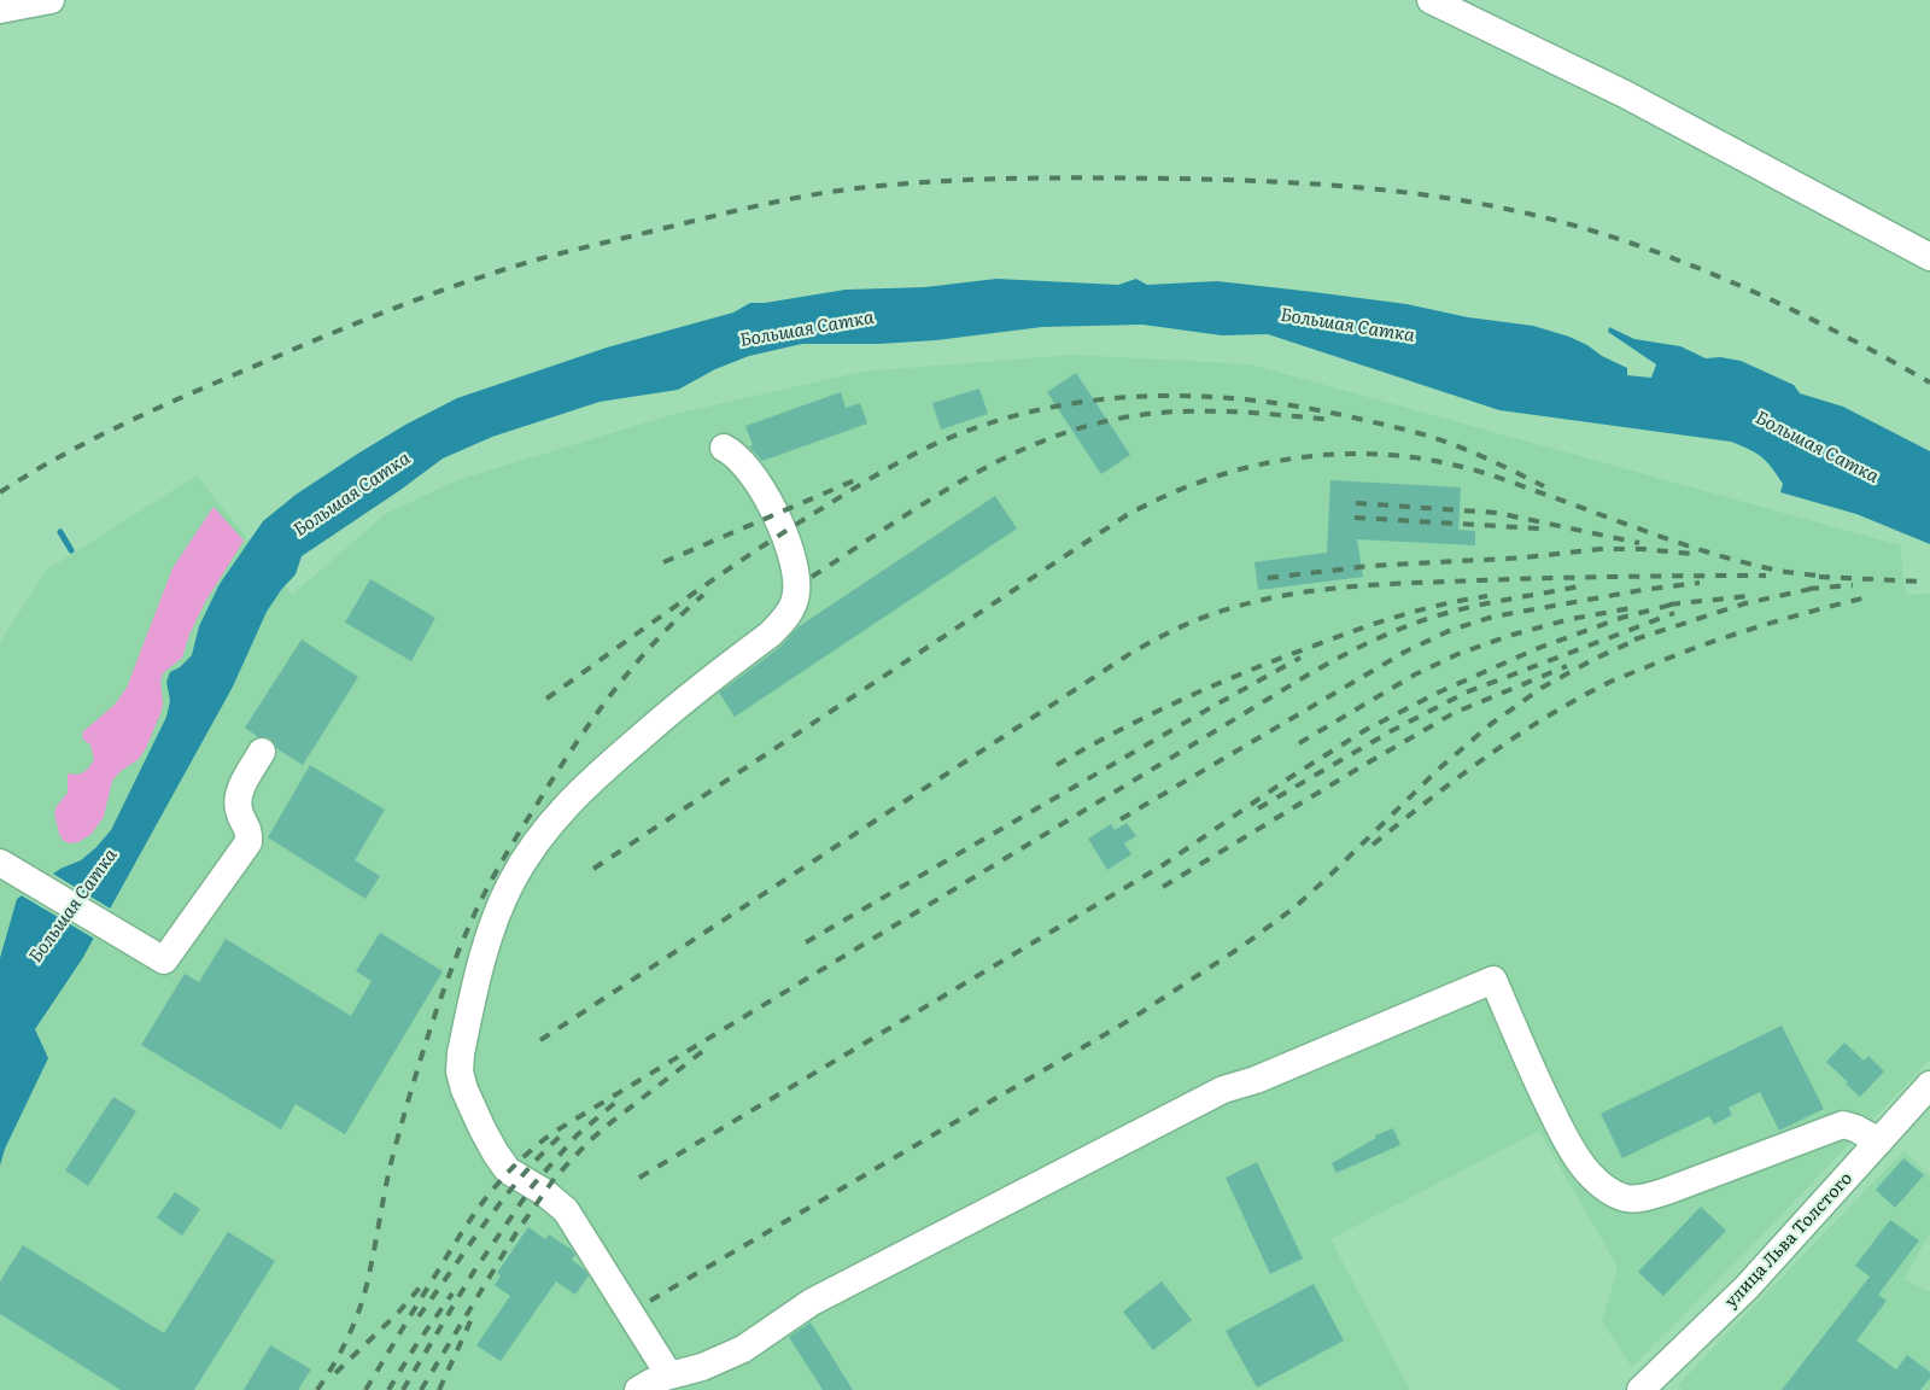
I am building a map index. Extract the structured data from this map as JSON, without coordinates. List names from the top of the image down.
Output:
{
  "streets": {
    "street": ["улица Льва Толстого"]
  },
  "water": ["Большая Сатка"]
}
